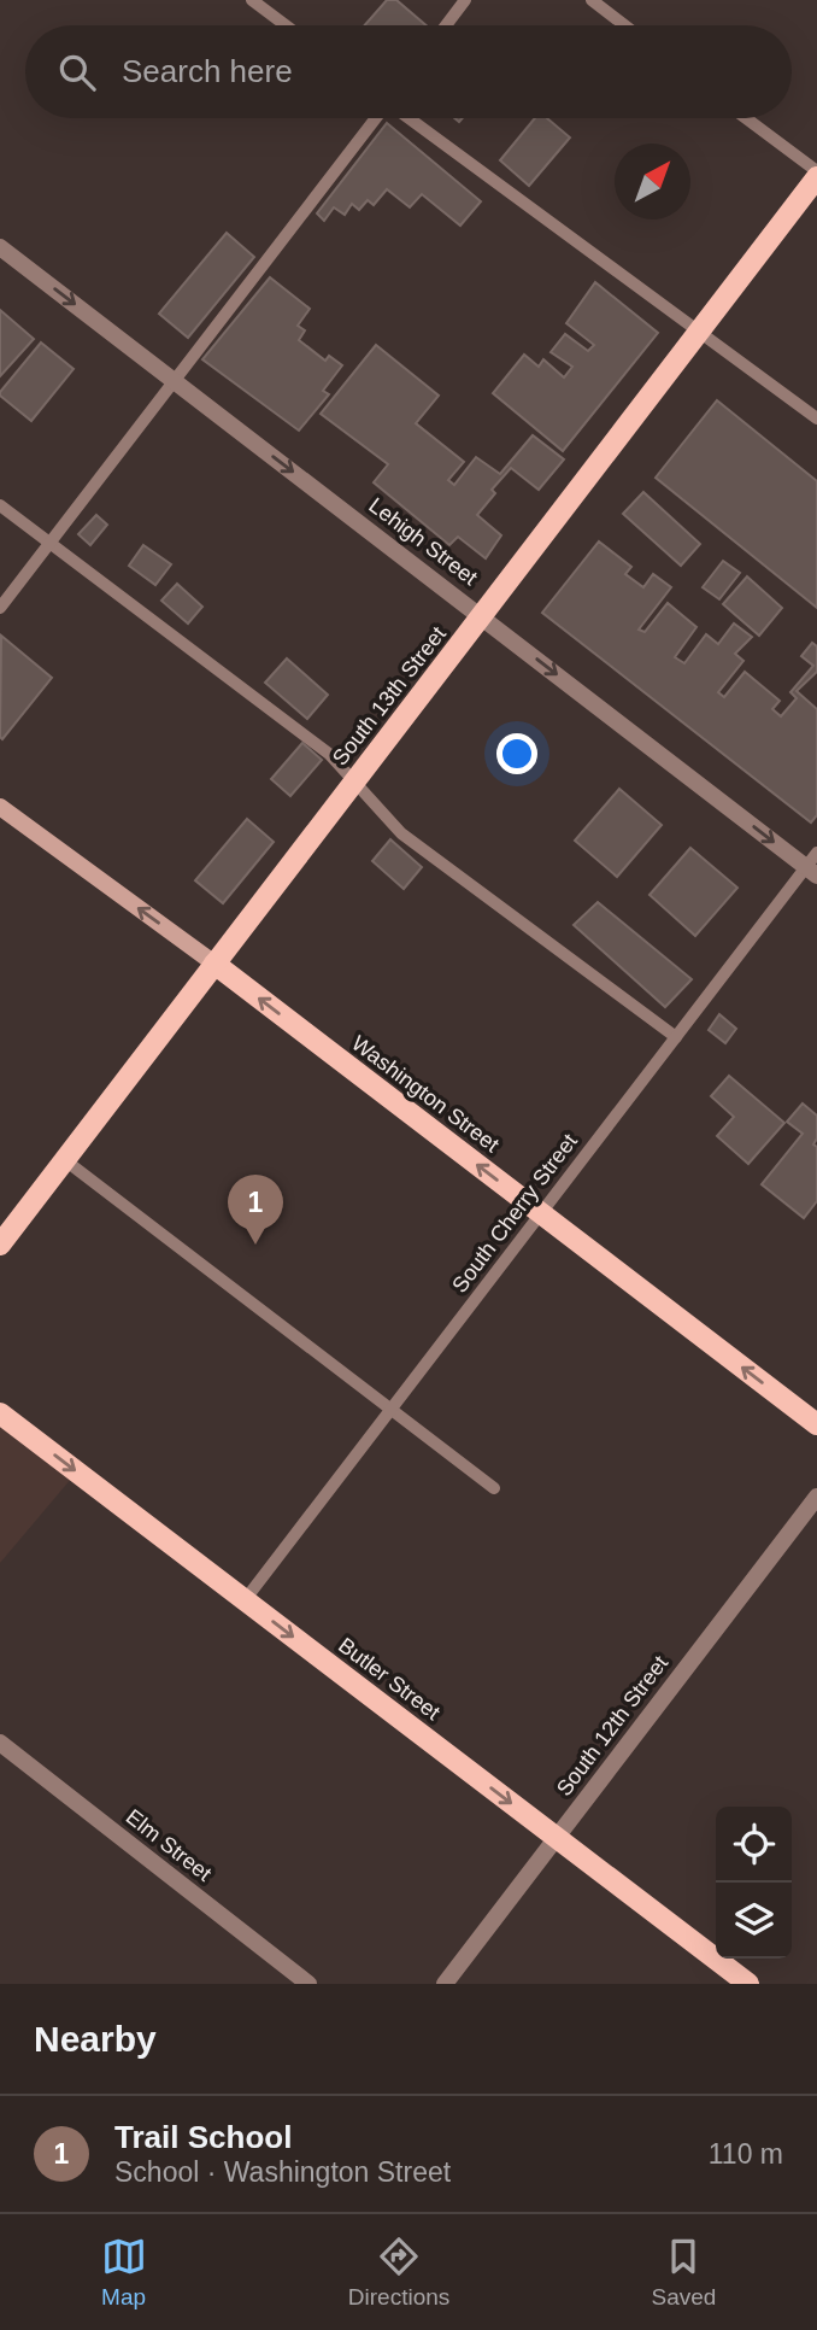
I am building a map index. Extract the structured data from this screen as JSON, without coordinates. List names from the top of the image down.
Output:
{
  "streets": {
    "main road": ["South 13th Street", "Washington Street", "Butler Street"],
    "street": ["Lehigh Street", "South 12th Street", "Elm Street"],
    "lane": ["South Cherry Street"]
  },
  "crossings": [
    ["Lehigh Street", "South 13th Street"],
    ["Lehigh Street", "South Cherry Street"],
    ["South 13th Street", "Washington Street"],
    ["Washington Street", "South Cherry Street"],
    ["South Cherry Street", "Butler Street"],
    ["Butler Street", "South 12th Street"]
  ],
  "one_way": ["Lehigh Street", "Washington Street", "Butler Street"],
  "north": "top right",
  "page": {
    "search": "Search here",
    "pins": "1",
    "heading": "Nearby",
    "list": [
      {
        "mark": "1",
        "name": "Trail School",
        "note": "School · Washington Street",
        "value": "110 m"
      }
    ],
    "nav": ["Map", "Directions", "Saved"]
  }
}
